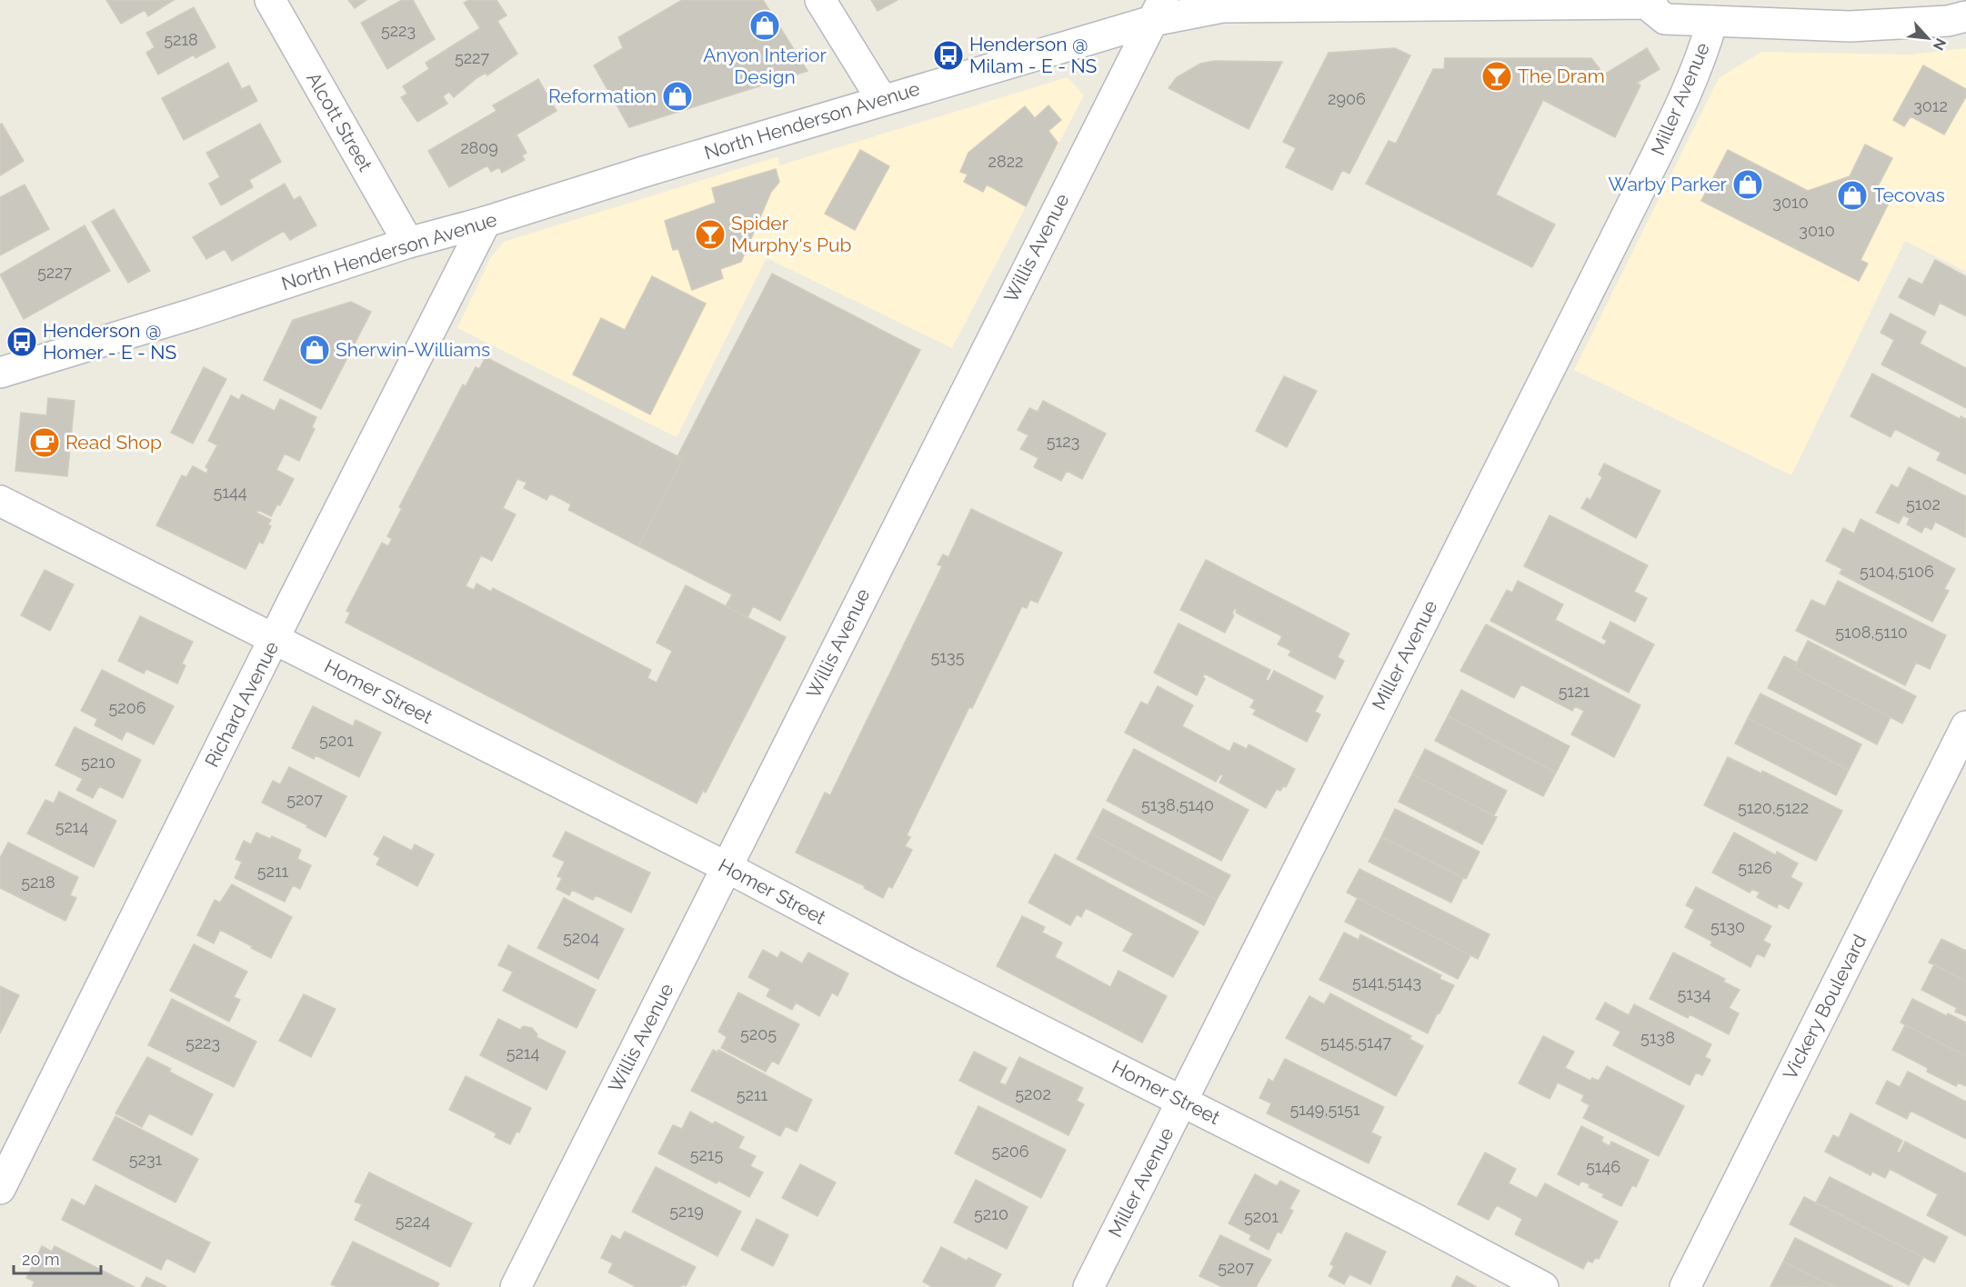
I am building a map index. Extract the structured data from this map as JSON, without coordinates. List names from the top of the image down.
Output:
{
  "streets": {
    "street": [
      "Miller Avenue",
      "North Henderson Avenue",
      "Alcott Street",
      "Willis Avenue",
      "Homer Street",
      "Richard Avenue",
      "Vickery Boulevard"
    ]
  },
  "crossings": [
    ["Miller Avenue", "North Henderson Avenue"],
    ["Miller Avenue", "Homer Street"],
    ["North Henderson Avenue", "Alcott Street"],
    ["North Henderson Avenue", "Willis Avenue"],
    ["North Henderson Avenue", "Richard Avenue"],
    ["Willis Avenue", "Homer Street"],
    ["Homer Street", "Richard Avenue"]
  ],
  "places": {
    "shop": [
      "Anyon Interior Design",
      "Reformation",
      "Warby Parker",
      "Tecovas",
      "Sherwin-Williams"
    ],
    "bus stop": ["Henderson @ Milam - E - NS", "Henderson @ Homer - E - NS"],
    "bar": ["The Dram", "Spider Murphy's Pub"],
    "cafe": ["Read Shop"]
  },
  "house_numbers": [
    "5223",
    "5218",
    "5227",
    "2906",
    "3012",
    "2809",
    "2822",
    "3010",
    "3010",
    "5227",
    "5123",
    "5144",
    "5102",
    "5104,5106",
    "5108,5110",
    "5135",
    "5121",
    "5206",
    "5201",
    "5210",
    "5207",
    "5138,5140",
    "5120,5122",
    "5214",
    "5126",
    "5211",
    "5218",
    "5130",
    "5204",
    "5141,5143",
    "5134",
    "5205",
    "5138",
    "5145,5147",
    "5223",
    "5214",
    "5202",
    "5211",
    "5149,5151",
    "5206",
    "5215",
    "5231",
    "5146",
    "5219",
    "5210",
    "5201",
    "5224",
    "5207"
  ],
  "scale_bar": "20 m",
  "north": "bottom right"
}
